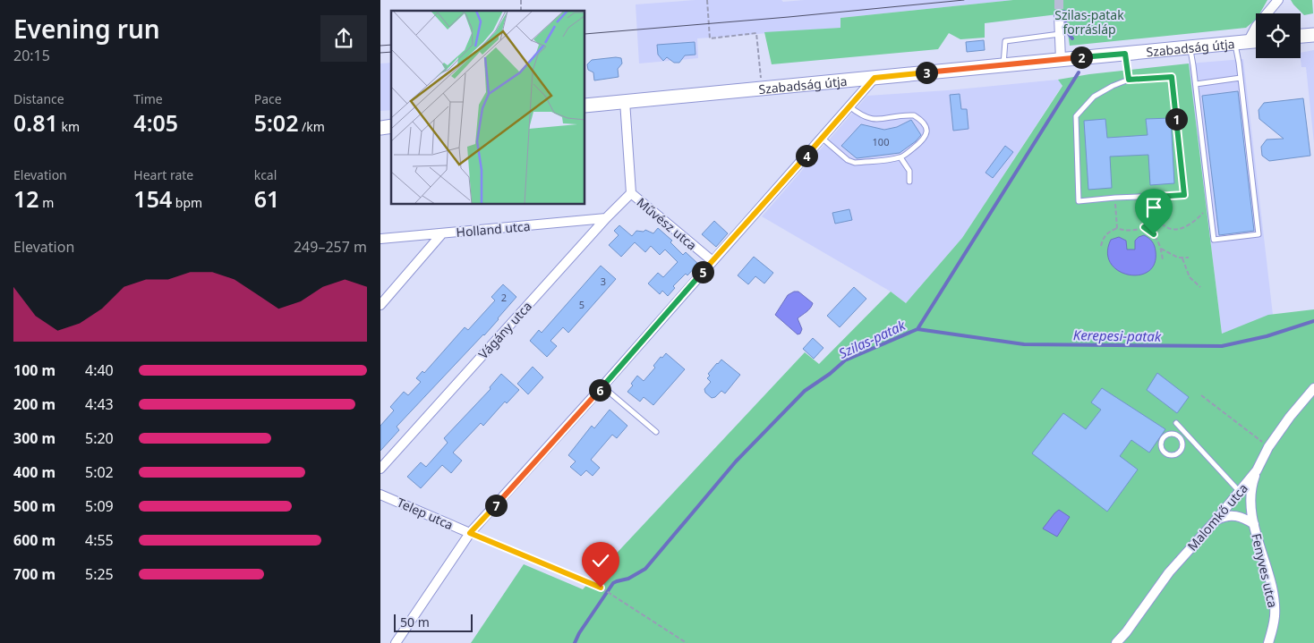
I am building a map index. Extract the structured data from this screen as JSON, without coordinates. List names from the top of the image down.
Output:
{
  "streets": {
    "main road": ["Szabadság útja"],
    "street": [
      "Művész utca",
      "Holland utca",
      "Vágány utca",
      "Telep utca",
      "Malomkő utca",
      "Fenyves utca"
    ]
  },
  "crossings": [
    ["Szabadság útja", "Művész utca"],
    ["Művész utca", "Vágány utca"],
    ["Holland utca", "Vágány utca"],
    ["Malomkő utca", "Fenyves utca"]
  ],
  "water": ["Kerepesi-patak", "Szilas-patak"],
  "parks": ["Szilas-patak forrásláp"],
  "house_numbers": [
    "100",
    "3",
    "2",
    "5"
  ],
  "scale_bar": "50 m",
  "page": {
    "heading": ["Evening run", "20:15"],
    "pins": [
      "2",
      "3",
      "1",
      "4",
      "5",
      "6",
      "7"
    ],
    "stats": [
      ["Distance", "0.81 km"],
      ["Time", "4:05"],
      ["Pace", "5:02 /km"],
      ["Elevation", "12 m"],
      ["Heart rate", "154 bpm"],
      ["kcal", "61"]
    ],
    "chart": ["Elevation", "249–257 m"],
    "list": [
      {
        "name": "100 m",
        "note": "4:40"
      },
      {
        "name": "200 m",
        "note": "4:43"
      },
      {
        "name": "300 m",
        "note": "5:20"
      },
      {
        "name": "400 m",
        "note": "5:02"
      },
      {
        "name": "500 m",
        "note": "5:09"
      },
      {
        "name": "600 m",
        "note": "4:55"
      },
      {
        "name": "700 m",
        "note": "5:25"
      }
    ],
    "scale": "50 m"
  }
}
